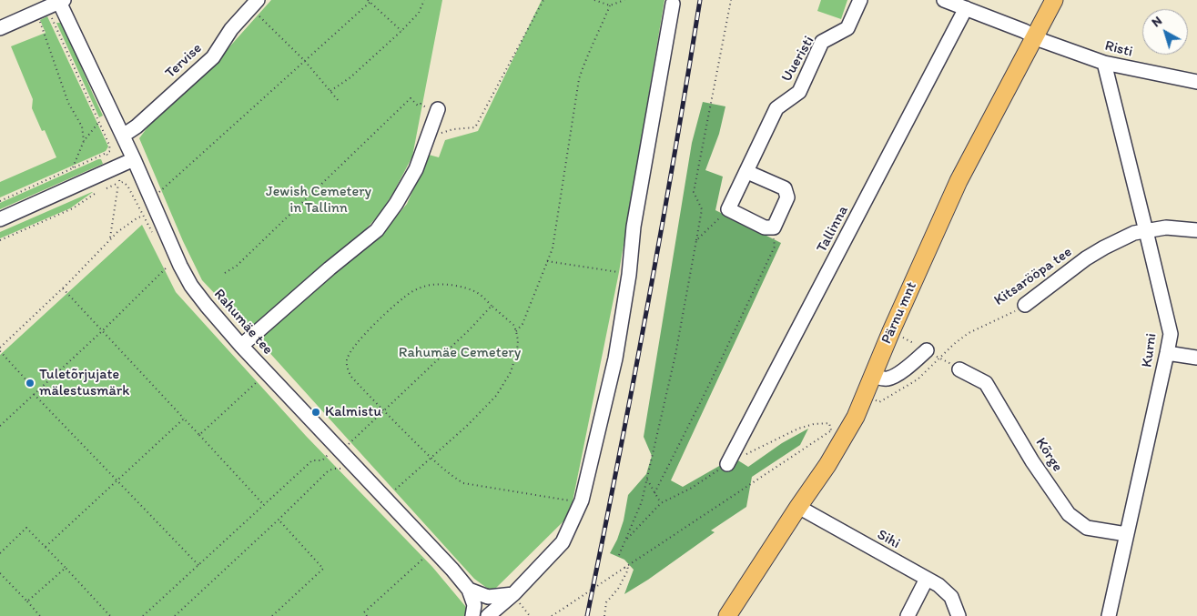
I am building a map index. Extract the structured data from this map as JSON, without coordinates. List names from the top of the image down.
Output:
{
  "streets": {
    "main road": ["Pärnu mnt"],
    "street": [
      "Risti",
      "Uueristi",
      "Tervise",
      "Tallinna",
      "Kitsarööpa tee",
      "Rahumäe tee",
      "Kurni",
      "Kõrge",
      "Sihi"
    ]
  },
  "crossings": [
    ["Risti", "Pärnu mnt"],
    ["Risti", "Kurni"],
    ["Tervise", "Rahumäe tee"],
    ["Kitsarööpa tee", "Kurni"],
    ["Pärnu mnt", "Sihi"],
    ["Kurni", "Kõrge"]
  ],
  "parks": ["Jewish Cemetery in Tallinn", "Rahumäe Cemetery"],
  "places": ["Tuletõrjujate mälestusmärk", "Kalmistu"],
  "north": "top left"
}
